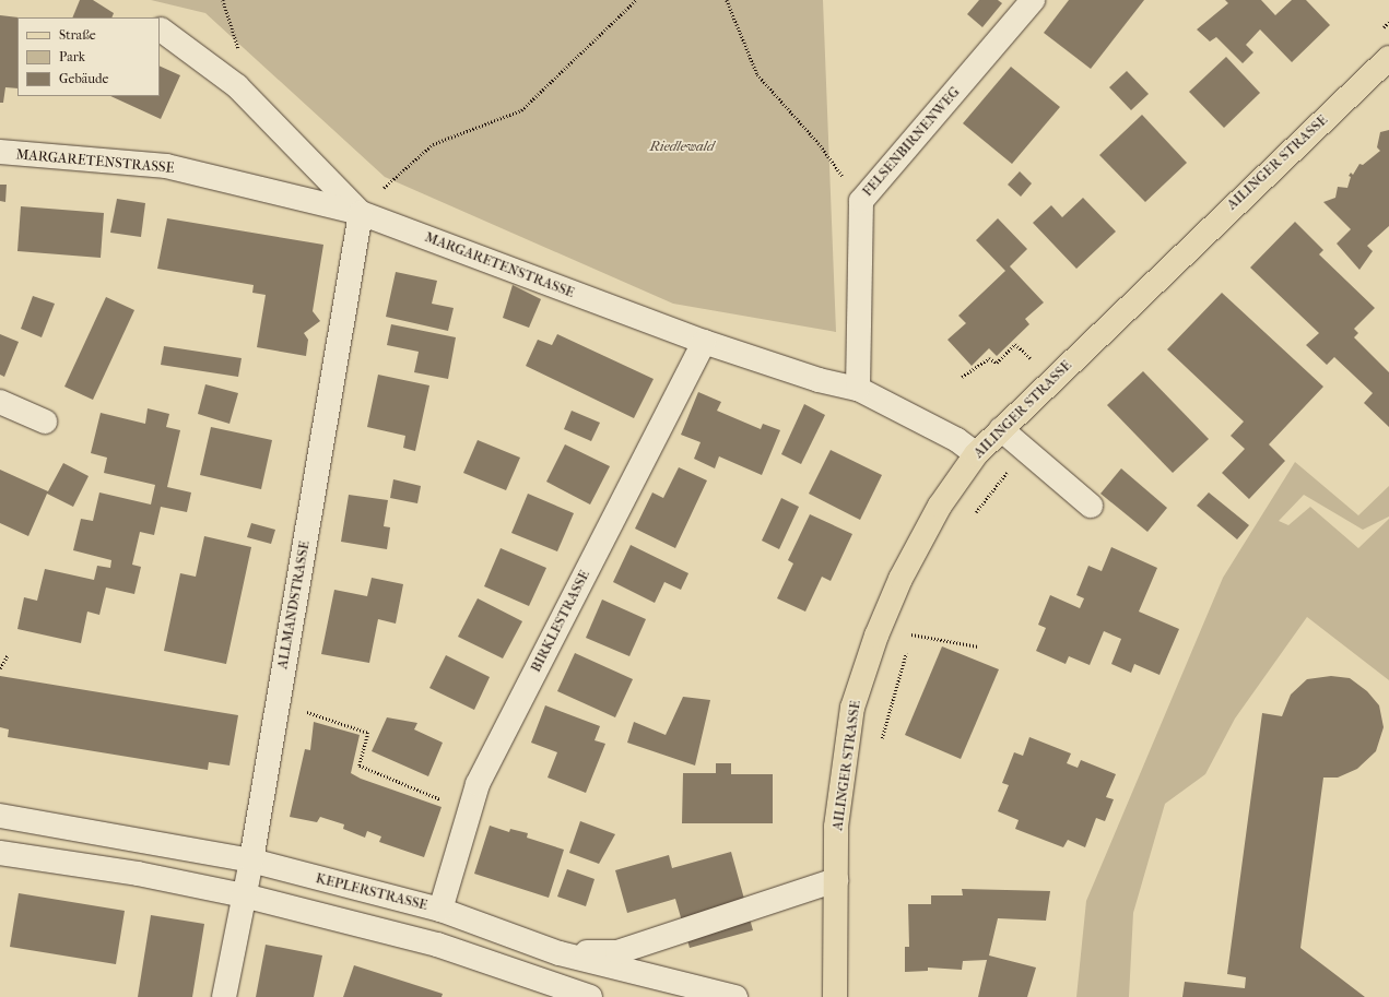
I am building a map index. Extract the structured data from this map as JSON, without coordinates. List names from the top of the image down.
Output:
{
  "streets": {
    "main road": ["AILINGER STRASSE"],
    "street": [
      "FELSENBIRNENWEG",
      "MARGARETENSTRASSE",
      "ALLMANDSTRASSE",
      "BIRKLESTRASSE",
      "KEPLERSTRASSE"
    ]
  },
  "crossings": [
    ["FELSENBIRNENWEG", "MARGARETENSTRASSE"],
    ["MARGARETENSTRASSE", "AILINGER STRASSE"],
    ["MARGARETENSTRASSE", "ALLMANDSTRASSE"],
    ["MARGARETENSTRASSE", "BIRKLESTRASSE"],
    ["ALLMANDSTRASSE", "KEPLERSTRASSE"],
    ["BIRKLESTRASSE", "KEPLERSTRASSE"]
  ],
  "parks": ["Riedlewald"],
  "legend": ["Straße", "Park", "Gebäude"]
}
